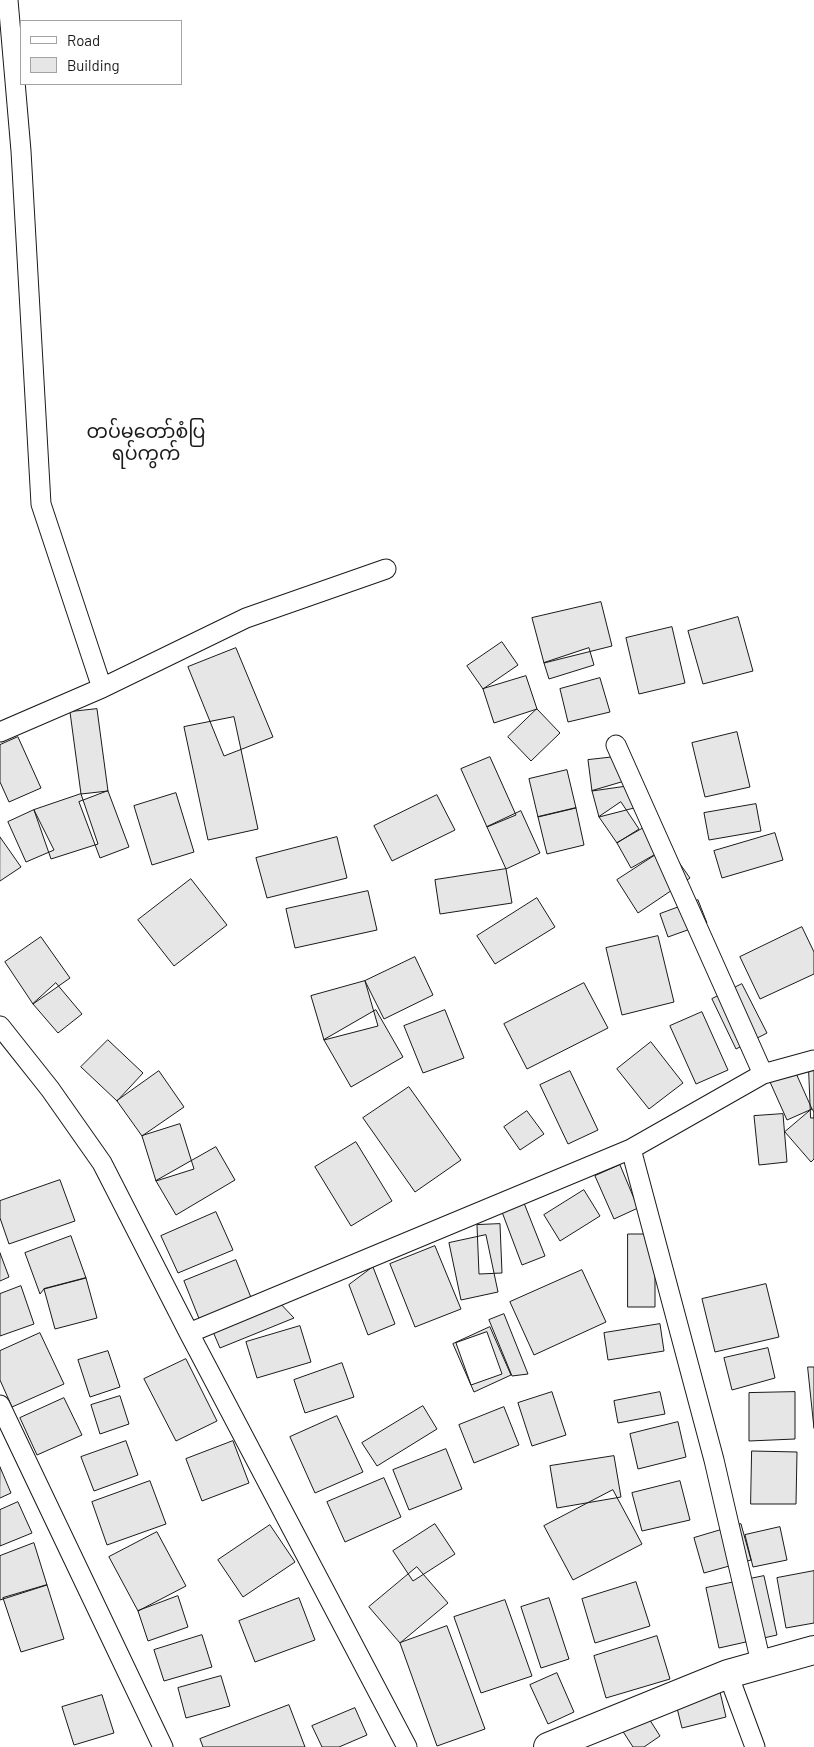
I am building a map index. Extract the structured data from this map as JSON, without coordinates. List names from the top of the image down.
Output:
{
  "districts": ["တပ်မတော်စံပြ ရပ်ကွက်"],
  "legend": ["Road", "Building"]
}
